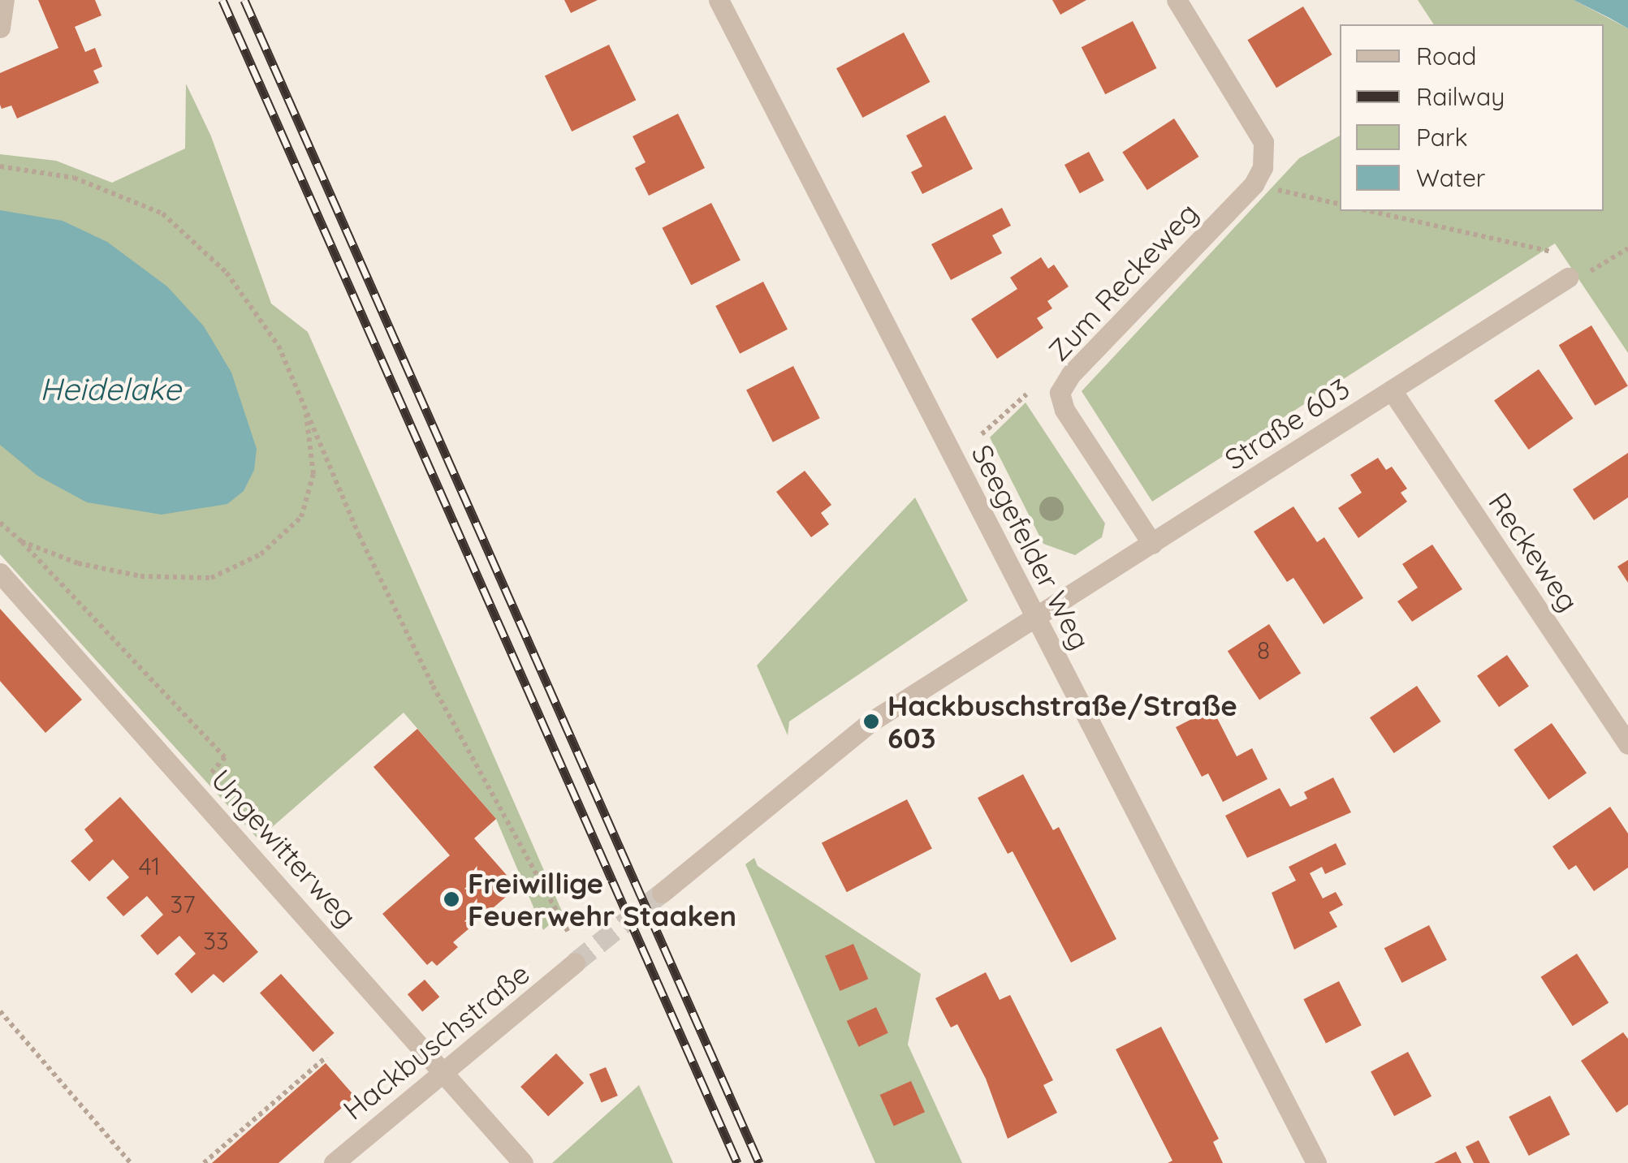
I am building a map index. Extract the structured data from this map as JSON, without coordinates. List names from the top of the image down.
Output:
{
  "streets": {
    "street": [
      "Zum Reckeweg",
      "Straße 603",
      "Seegefelder Weg",
      "Reckeweg",
      "Ungewitterweg",
      "Hackbuschstraße"
    ]
  },
  "crossings": [
    ["Zum Reckeweg", "Straße 603"],
    ["Straße 603", "Seegefelder Weg"],
    ["Straße 603", "Reckeweg"],
    ["Ungewitterweg", "Hackbuschstraße"]
  ],
  "water": ["Heidelake"],
  "places": ["Hackbuschstraße/Straße 603", "Freiwillige Feuerwehr Staaken"],
  "house_numbers": [
    "8",
    "41",
    "37",
    "33"
  ],
  "legend": [
    "Road",
    "Railway",
    "Park",
    "Water"
  ]
}
